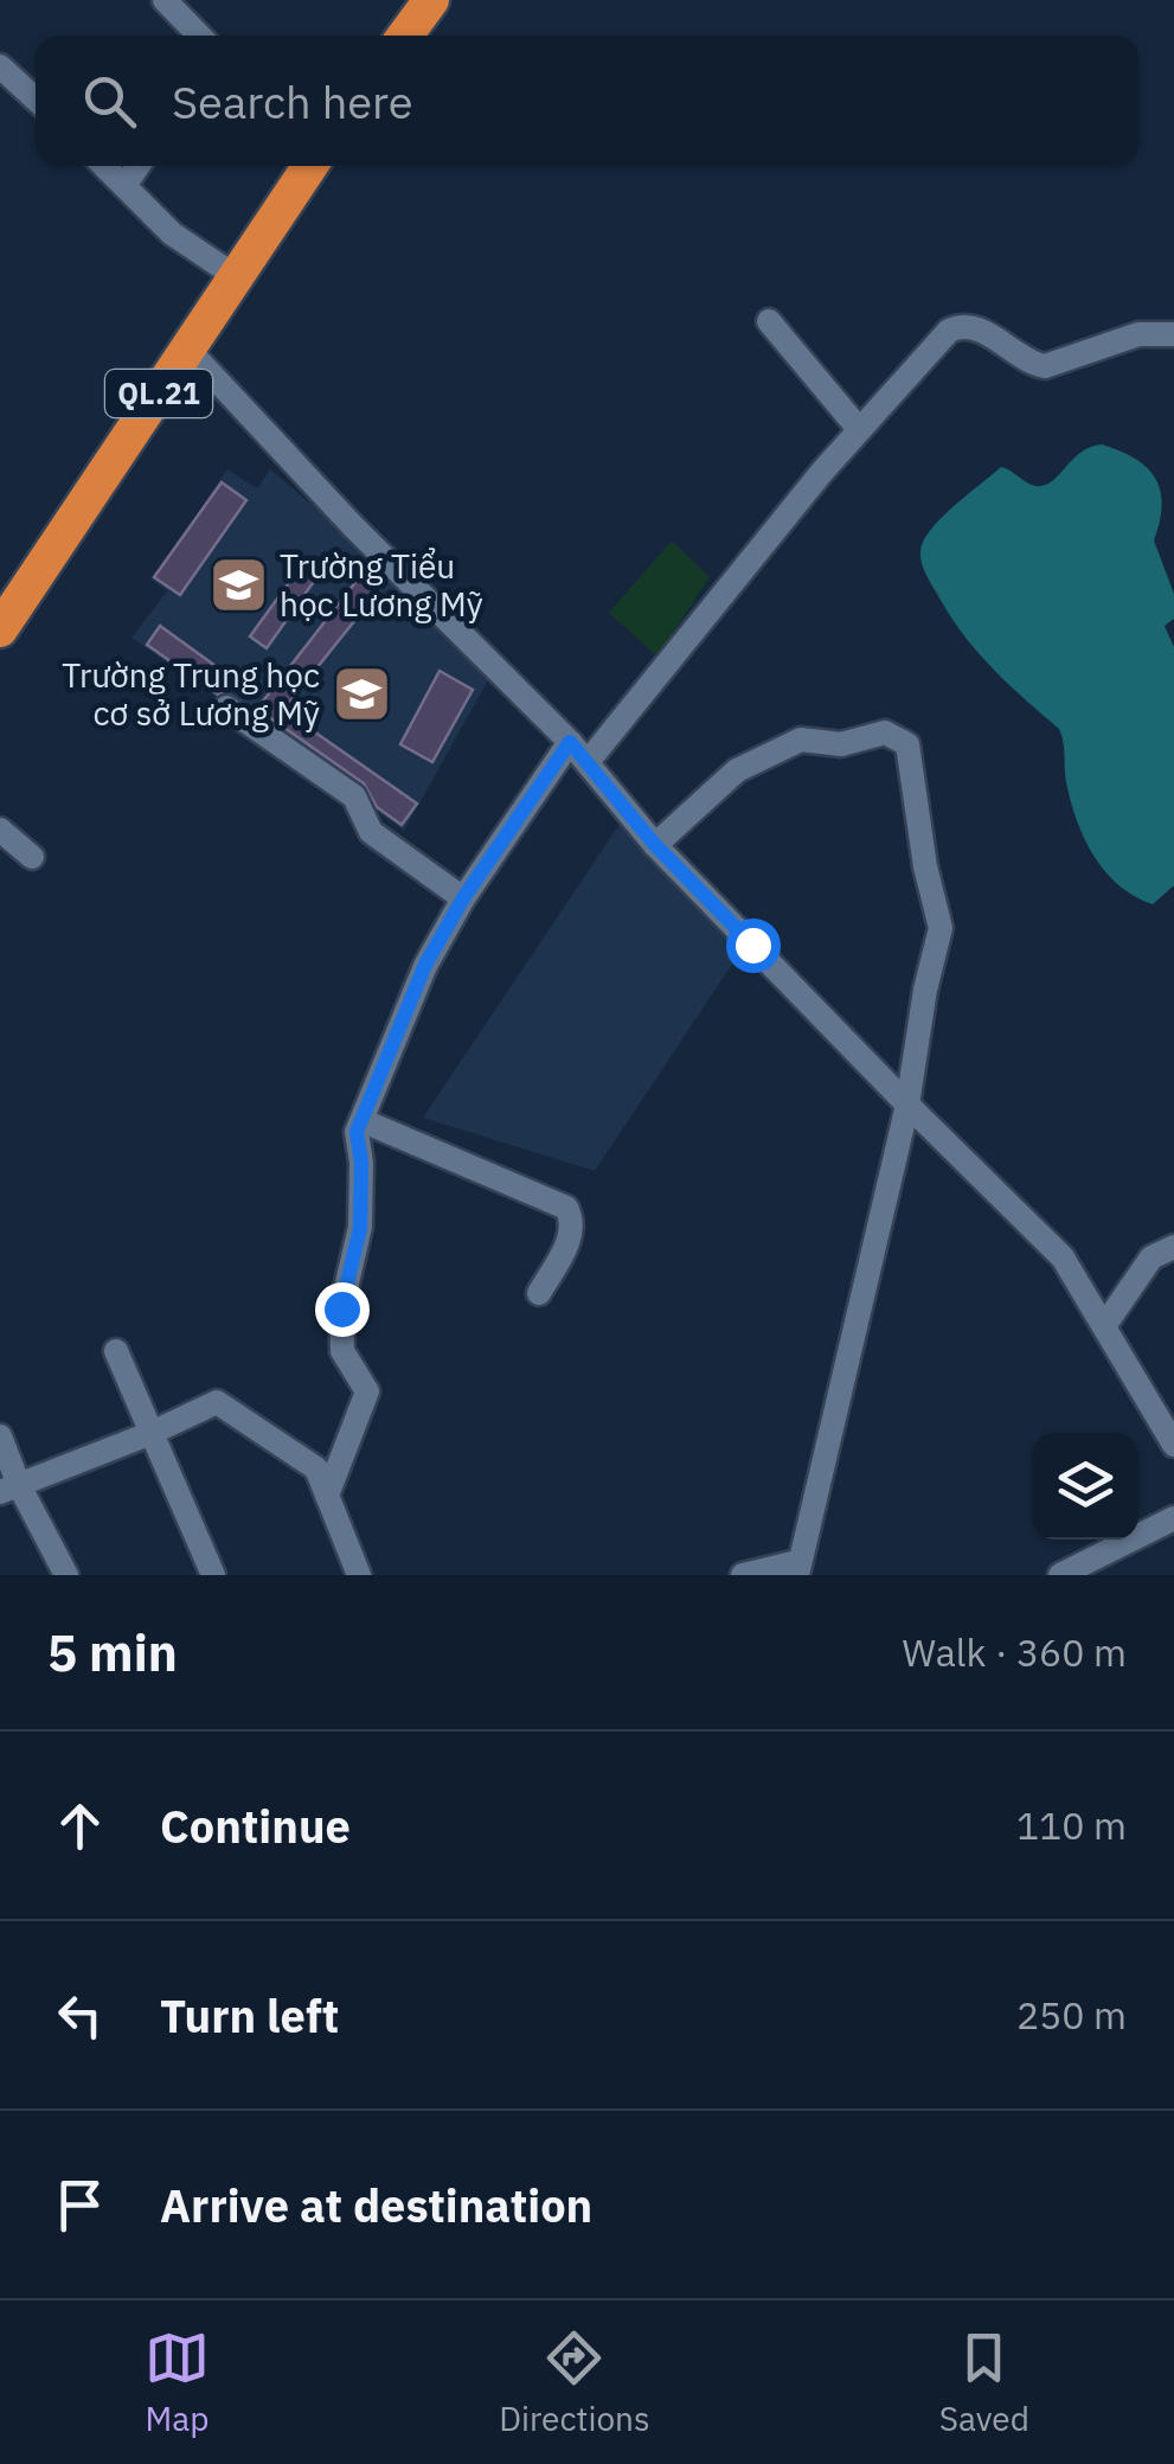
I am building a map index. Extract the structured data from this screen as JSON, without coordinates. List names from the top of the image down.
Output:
{
  "streets": {
    "highway": ["QL.21"]
  },
  "places": {
    "school or university": ["Trường Tiểu học Lương Mỹ", "Trường Trung học cơ sở Lương Mỹ"]
  },
  "page": {
    "search": "Search here",
    "heading": ["5 min", "Walk · 360 m"],
    "list": [
      ["Continue", "110 m"],
      ["Turn left", "250 m"],
      "Arrive at destination"
    ],
    "nav": ["Map", "Directions", "Saved"]
  }
}
